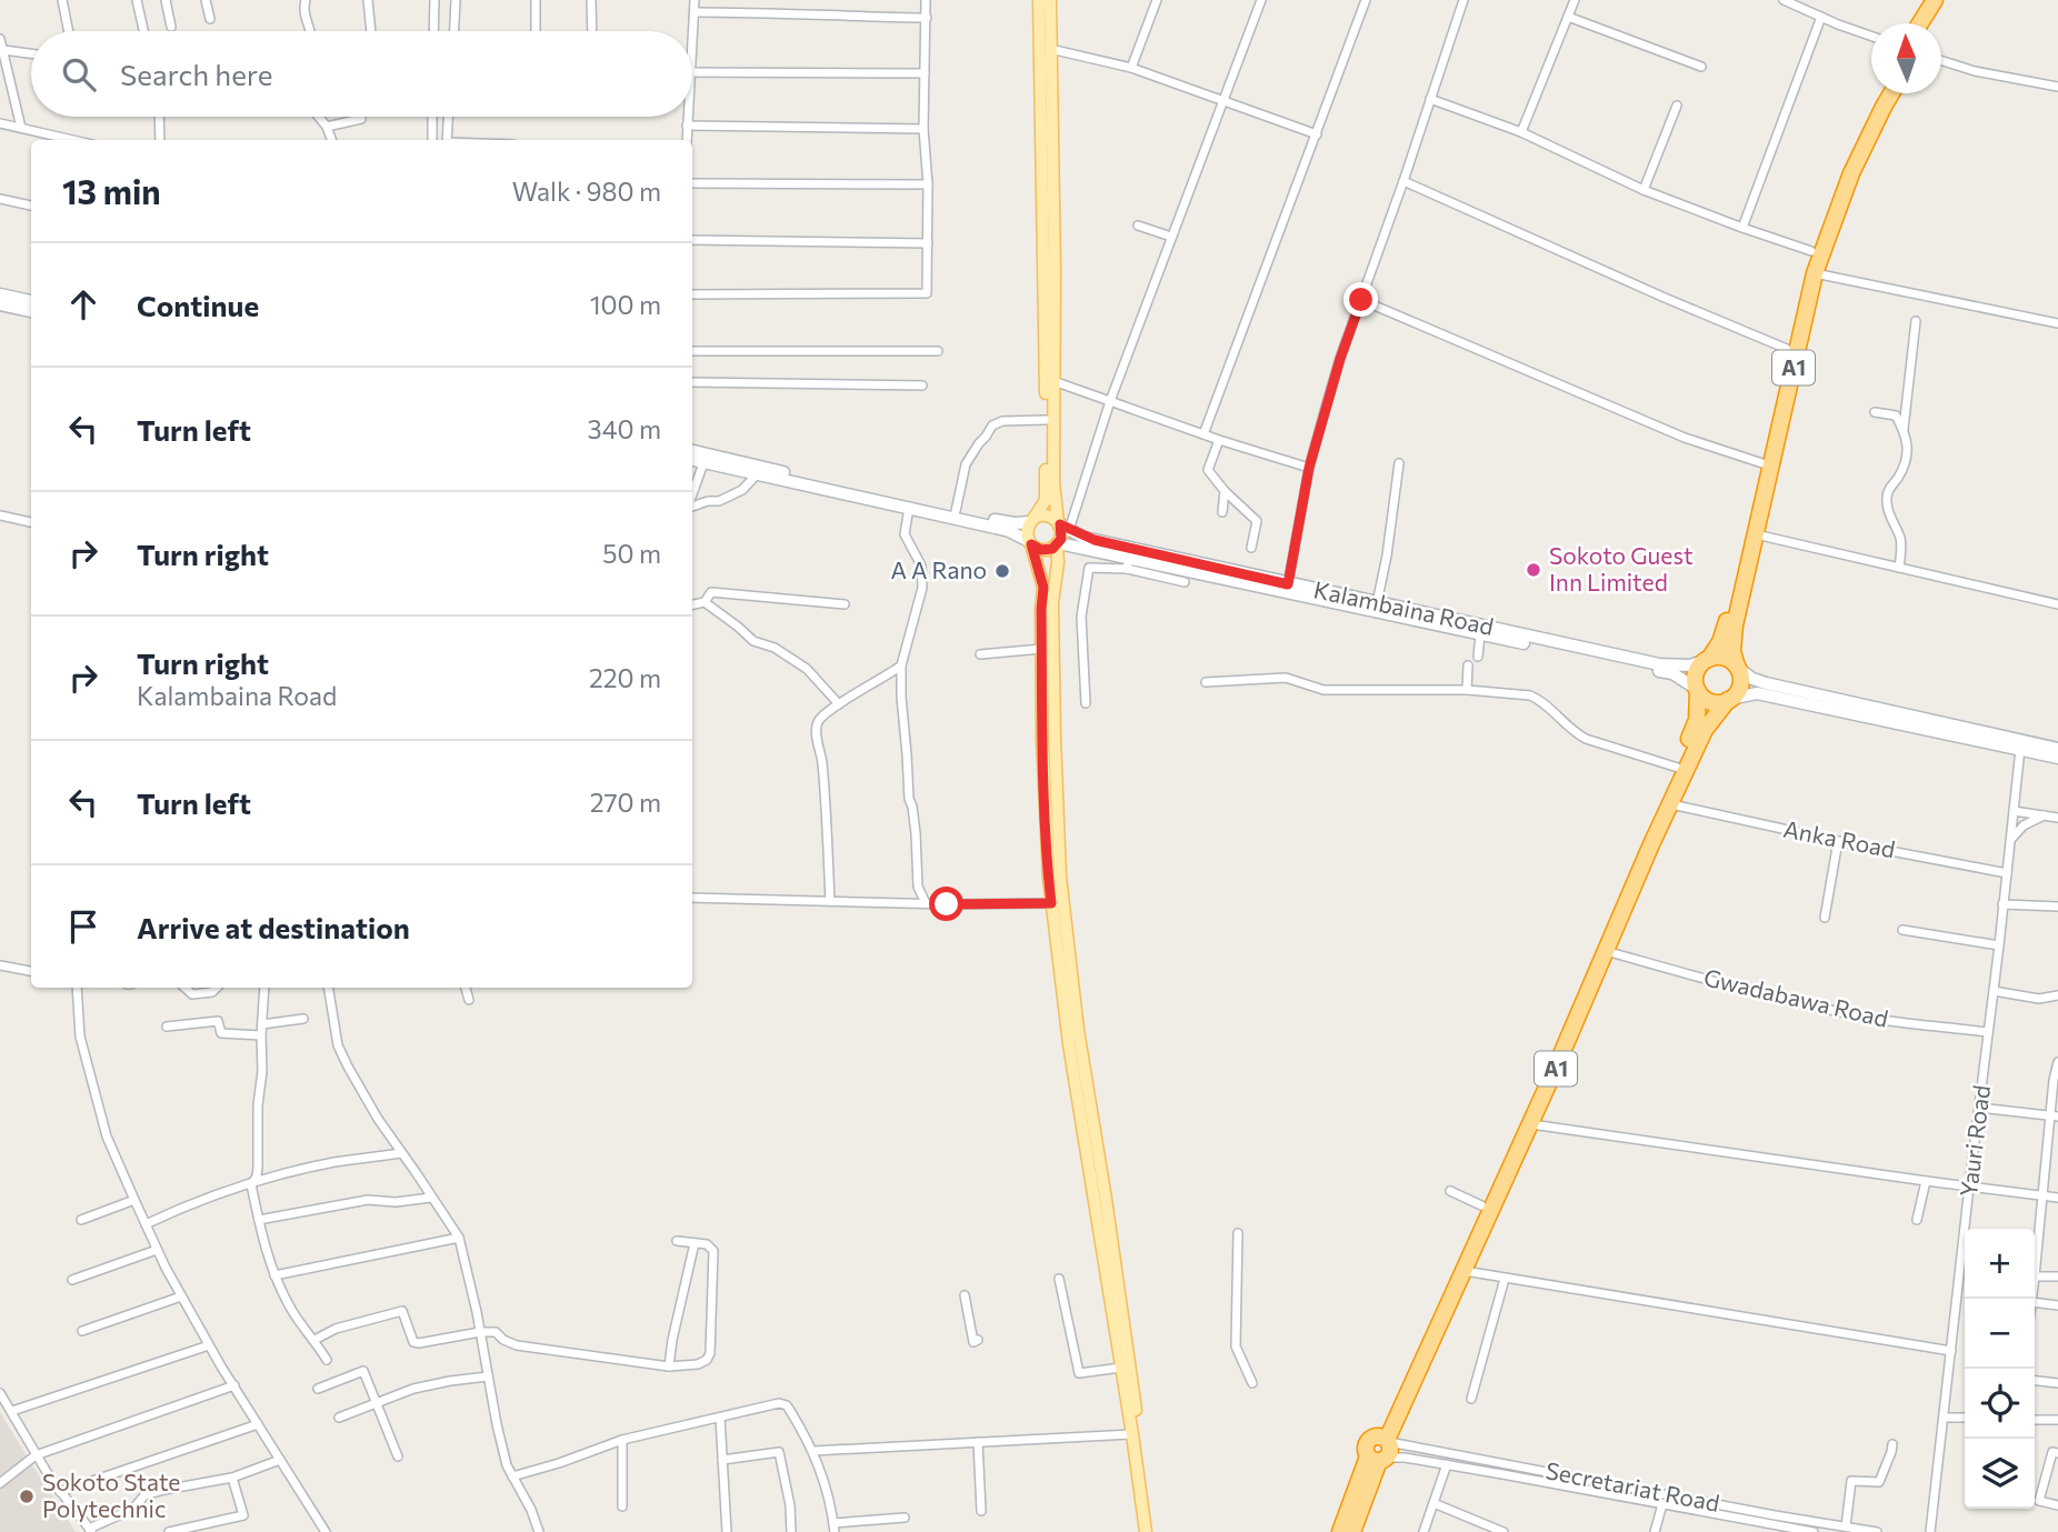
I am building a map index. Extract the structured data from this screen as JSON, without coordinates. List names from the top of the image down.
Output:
{
  "streets": {
    "highway": ["A1"],
    "main road": ["Kalambaina Road"],
    "street": [
      "Anka Road",
      "Gwadabawa Road",
      "Yauri Road",
      "Secretariat Road"
    ]
  },
  "crossings": [
    ["A1", "Kalambaina Road"],
    ["A1", "Anka Road"],
    ["A1", "Gwadabawa Road"],
    ["A1", "Secretariat Road"],
    ["Anka Road", "Yauri Road"],
    ["Gwadabawa Road", "Yauri Road"]
  ],
  "places": ["Sokoto Guest Inn Limited", "A A Rano", "Sokoto State Polytechnic"],
  "north": "top",
  "page": {
    "search": "Search here",
    "heading": ["13 min", "Walk · 980 m"],
    "list": [
      ["Continue", "100 m"],
      ["Turn left", "340 m"],
      ["Turn right", "50 m"],
      ["Turn right", "Kalambaina Road", "220 m"],
      ["Turn left", "270 m"],
      "Arrive at destination"
    ],
    "map_buttons": ["+", "−"]
  }
}
